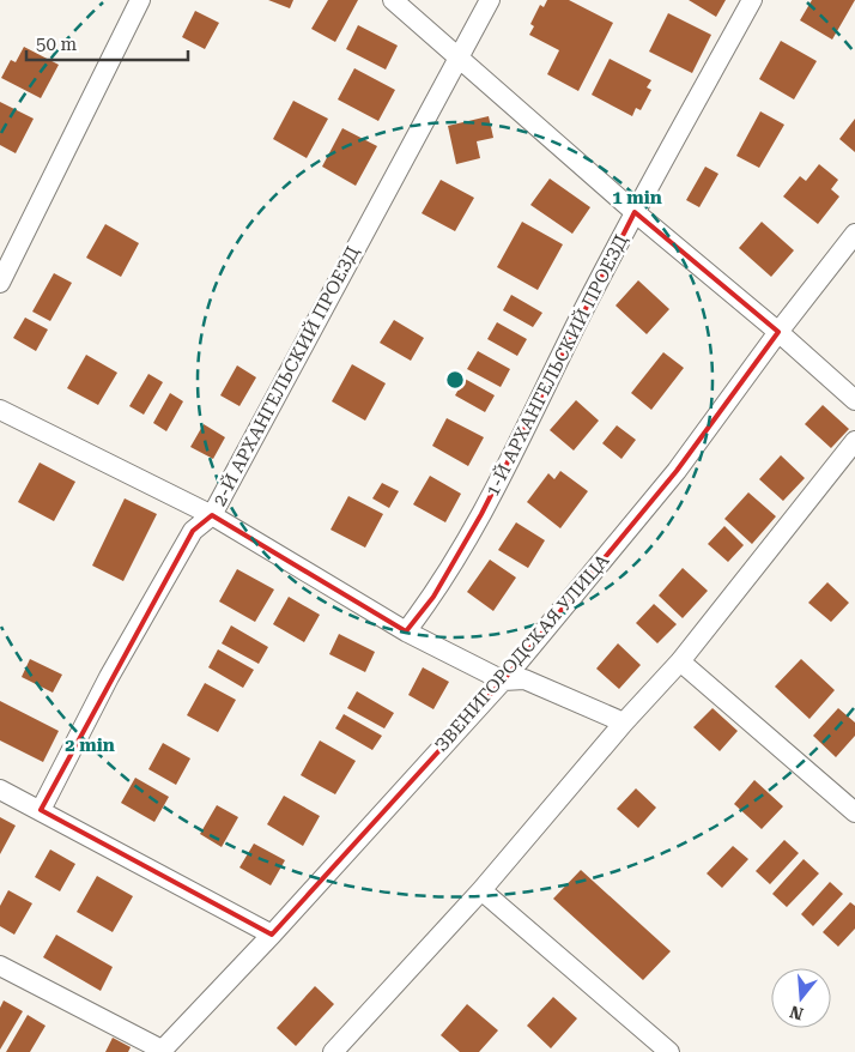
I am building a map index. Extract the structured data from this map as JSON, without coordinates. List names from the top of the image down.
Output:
{
  "streets": {
    "street": ["1-Й АРХАНГЕЛЬСКИЙ ПРОЕЗД", "2-Й АРХАНГЕЛЬСКИЙ ПРОЕЗД", "ЗВЕНИГОРОДСКАЯ УЛИЦА"]
  },
  "scale_bar": "50 m",
  "north": "bottom",
  "rings": ["1 min", "2 min"]
}
